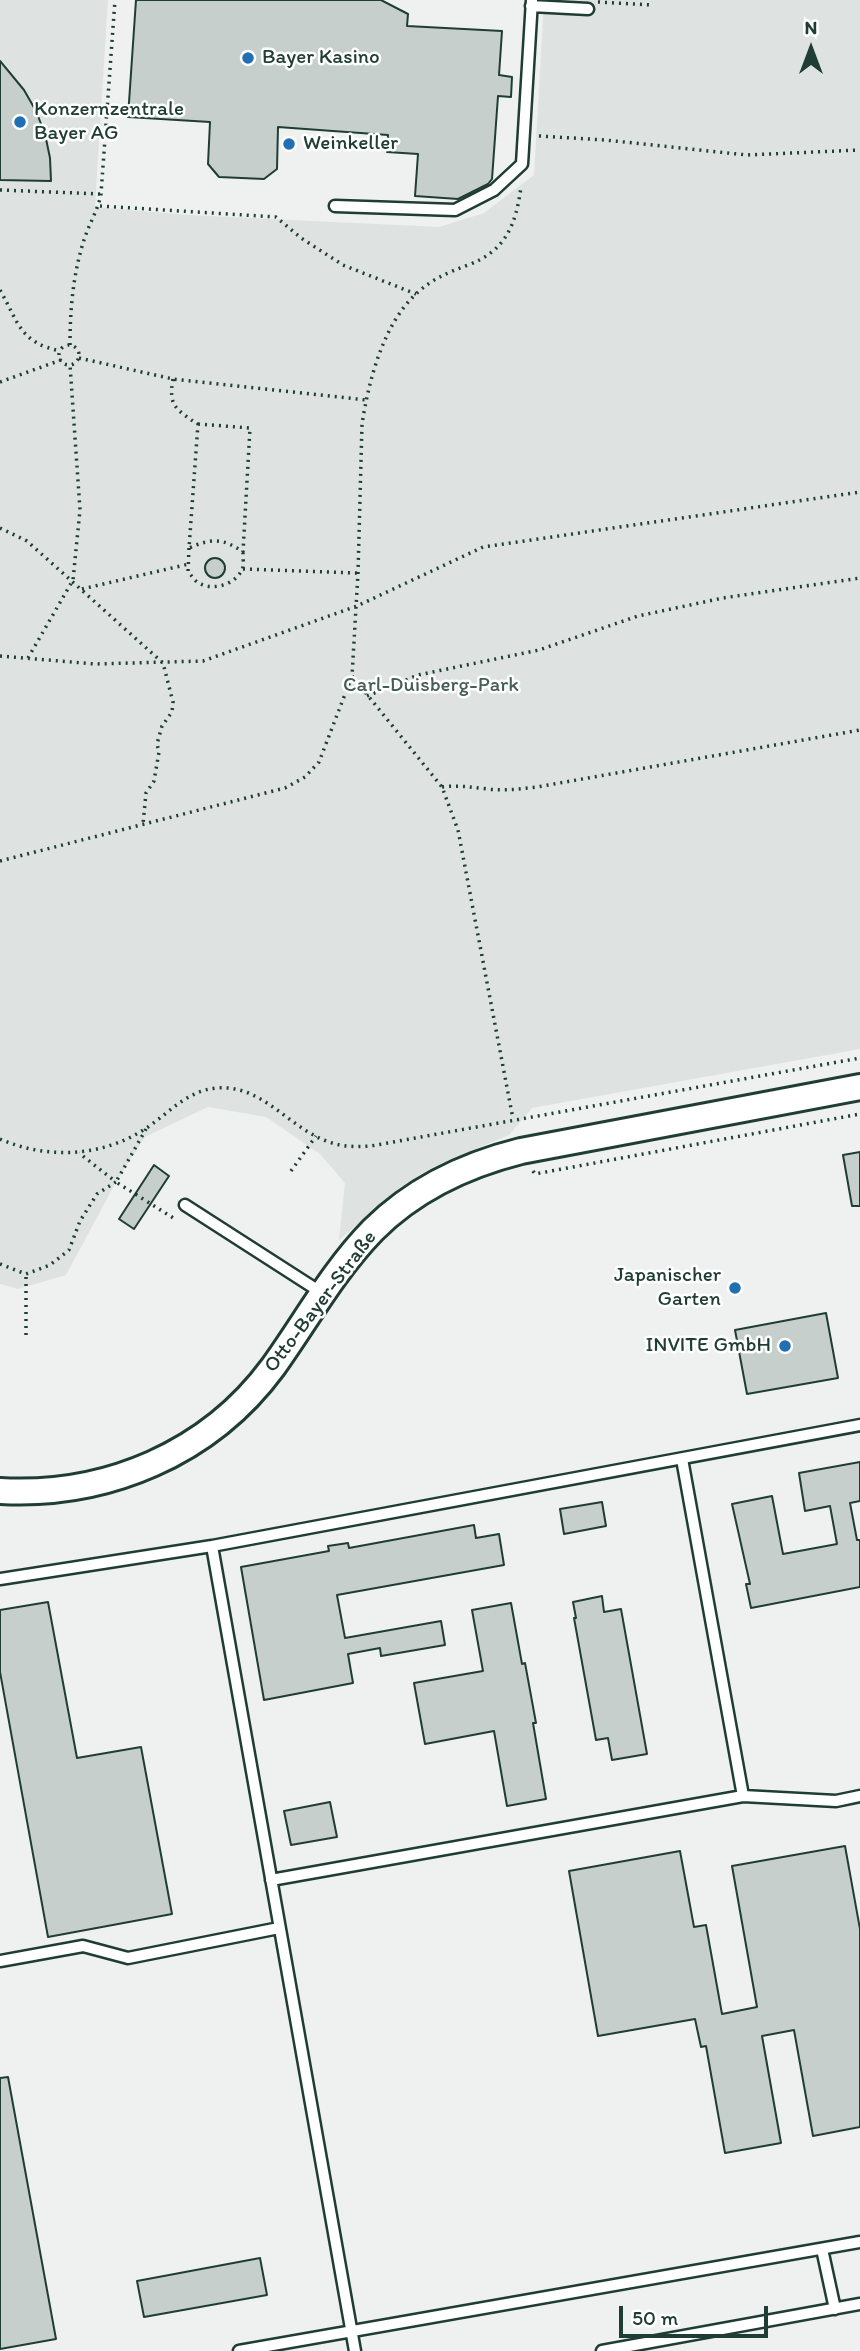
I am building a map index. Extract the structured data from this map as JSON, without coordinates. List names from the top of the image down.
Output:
{
  "streets": {
    "street": ["Otto-Bayer-Straße"]
  },
  "parks": ["Carl-Duisberg-Park"],
  "places": [
    "Bayer Kasino",
    "Konzernzentrale Bayer AG",
    "Weinkeller",
    "Japanischer Garten",
    "INVITE GmbH"
  ],
  "scale_bar": "50 m",
  "north": "top"
}
